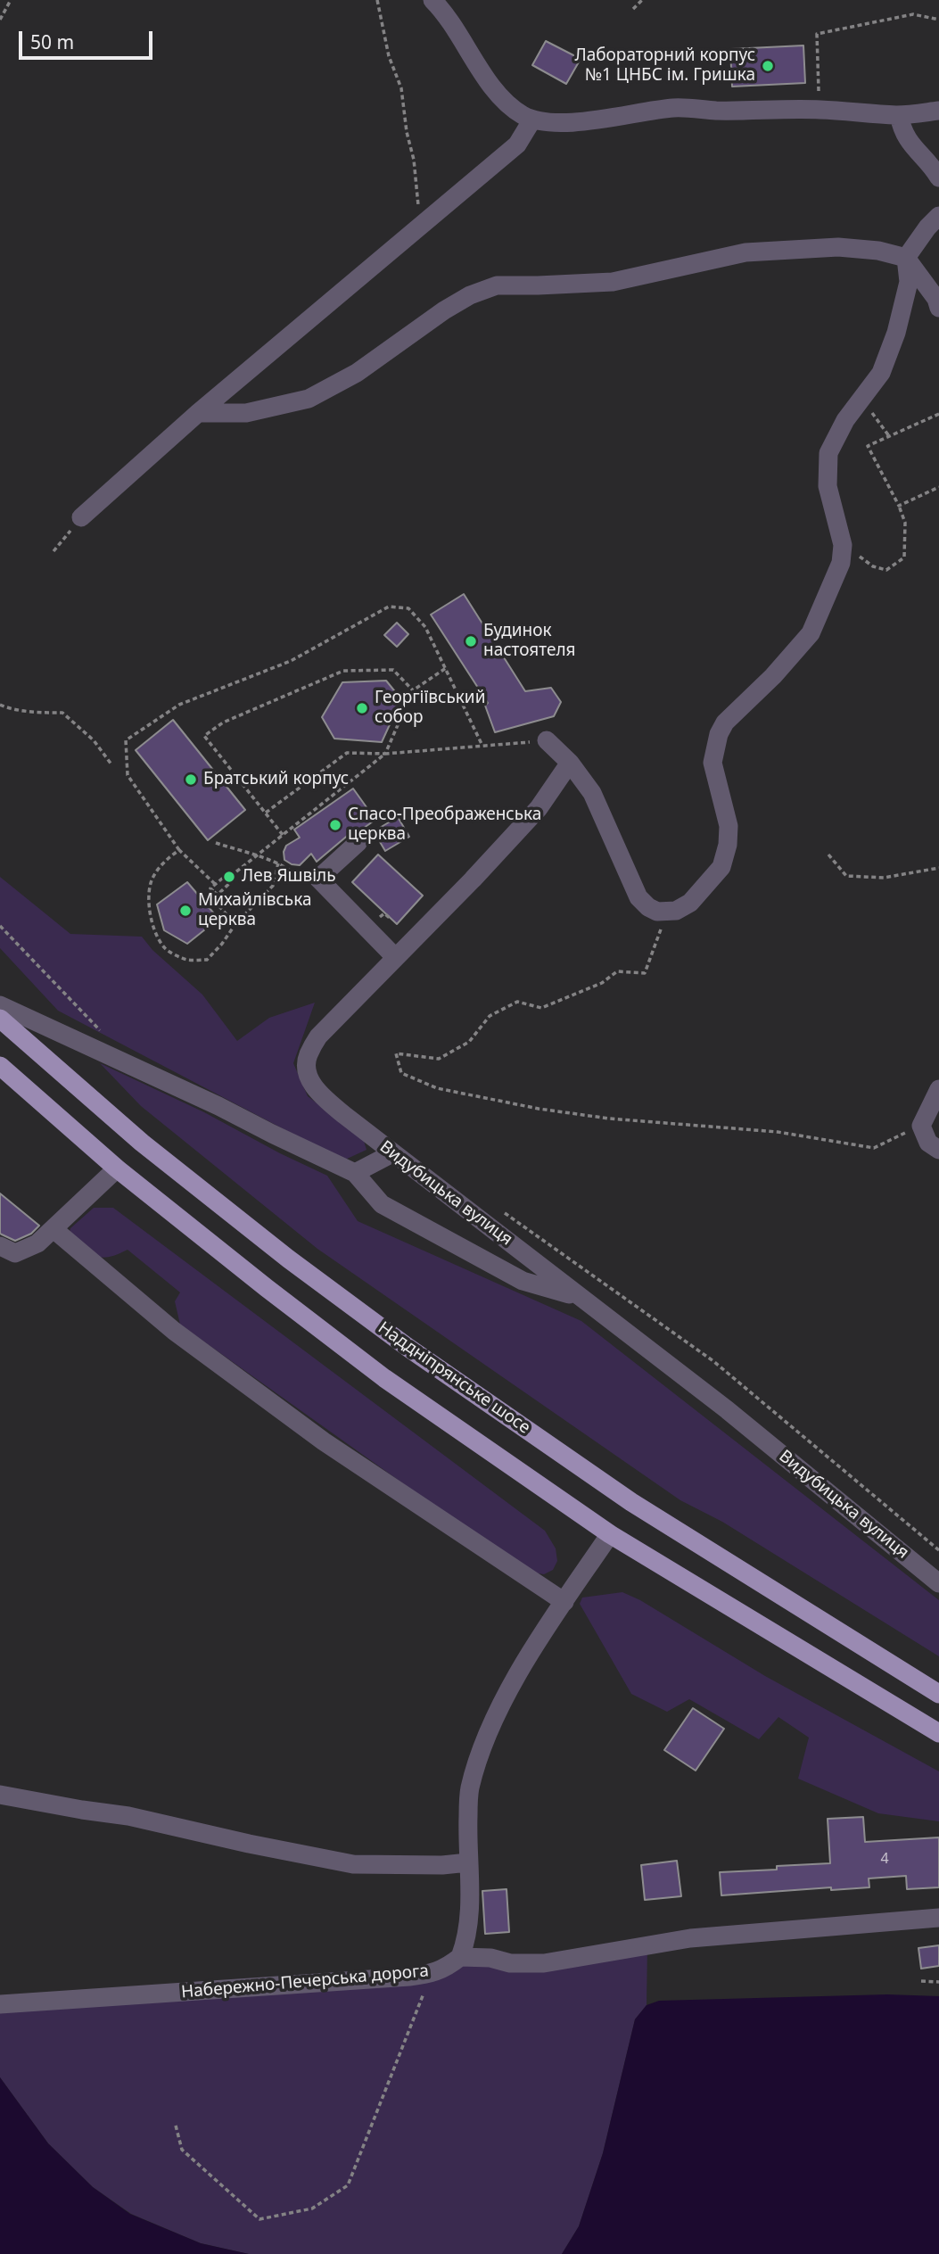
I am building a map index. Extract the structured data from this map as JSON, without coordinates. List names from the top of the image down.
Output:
{
  "streets": {
    "main road": ["Наддніпрянське шосе"],
    "street": ["Видубицька вулиця", "Набережно-Печерська дорога"]
  },
  "places": [
    "Лабораторний корпус №1 ЦНБС ім. Гришка",
    "Будинок настоятеля",
    "Георгіївський собор",
    "Братський корпус",
    "Спасо-Преображенська церква",
    "Лев Яшвіль",
    "Михайлівська церква"
  ],
  "house_numbers": ["4"],
  "scale_bar": "50 m"
}
